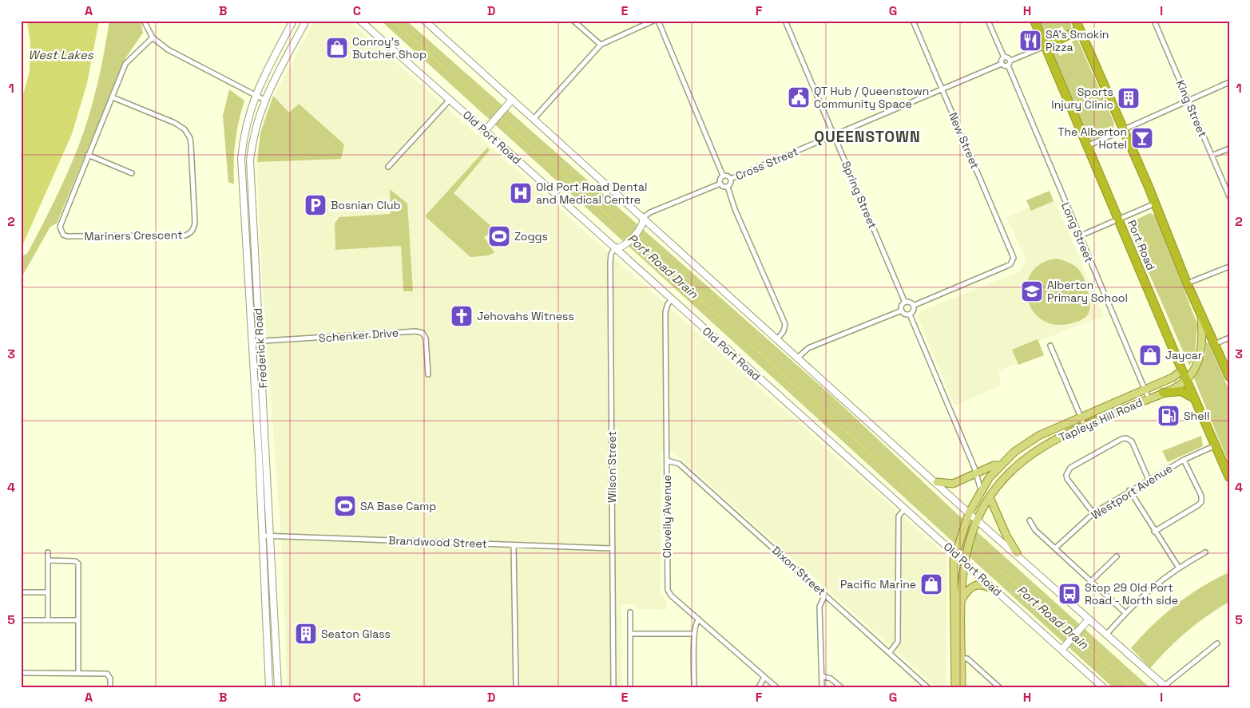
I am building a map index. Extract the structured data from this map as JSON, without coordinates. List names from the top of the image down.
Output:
{
  "streets": {
    "highway": ["Port Road"],
    "main road": ["Old Port Road", "Frederick Road", "Tapleys Hill Road"],
    "street": [
      "King Street",
      "New Street",
      "Cross Street",
      "Spring Street",
      "Long Street",
      "Mariners Crescent",
      "Schenker Drive",
      "Wilson Street",
      "Westport Avenue",
      "Clovelly Avenue",
      "Brandwood Street",
      "Dixon Street"
    ]
  },
  "crossings": [
    ["Old Port Road", "Tapleys Hill Road"],
    ["Old Port Road", "Wilson Street"],
    ["Old Port Road", "Clovelly Avenue"],
    ["New Street", "Cross Street"],
    ["New Street", "Spring Street"],
    ["Cross Street", "Spring Street"],
    ["Long Street", "Tapleys Hill Road"],
    ["Port Road", "Tapleys Hill Road"],
    ["Port Road", "Westport Avenue"],
    ["Schenker Drive", "Frederick Road"],
    ["Frederick Road", "Brandwood Street"],
    ["Wilson Street", "Brandwood Street"],
    ["Clovelly Avenue", "Dixon Street"]
  ],
  "districts": ["QUEENSTOWN"],
  "water": ["West Lakes", "Port Road Drain"],
  "places": {
    "restaurant": ["SA's Smokin Pizza"],
    "shop": ["Conroy's Butcher Shop", "Jaycar", "Pacific Marine"],
    "public building": ["QT Hub / Queenstown Community Space"],
    "building": ["Sports Injury Clinic", "Seaton Glass"],
    "bar": ["The Alberton Hotel"],
    "hospital": ["Old Port Road Dental and Medical Centre"],
    "parking": ["Bosnian Club"],
    "sports": ["Zoggs", "SA Base Camp"],
    "school or university": ["Alberton Primary School"],
    "church": ["Jehovahs Witness"],
    "fuel station": ["Shell"],
    "bus stop": ["Stop 29 Old Port Road - North side"]
  },
  "grid": {
    "columns": [
      "A",
      "B",
      "C",
      "D",
      "E",
      "F",
      "G",
      "H",
      "I"
    ],
    "rows": [
      "1",
      "2",
      "3",
      "4",
      "5"
    ]
  }
}
